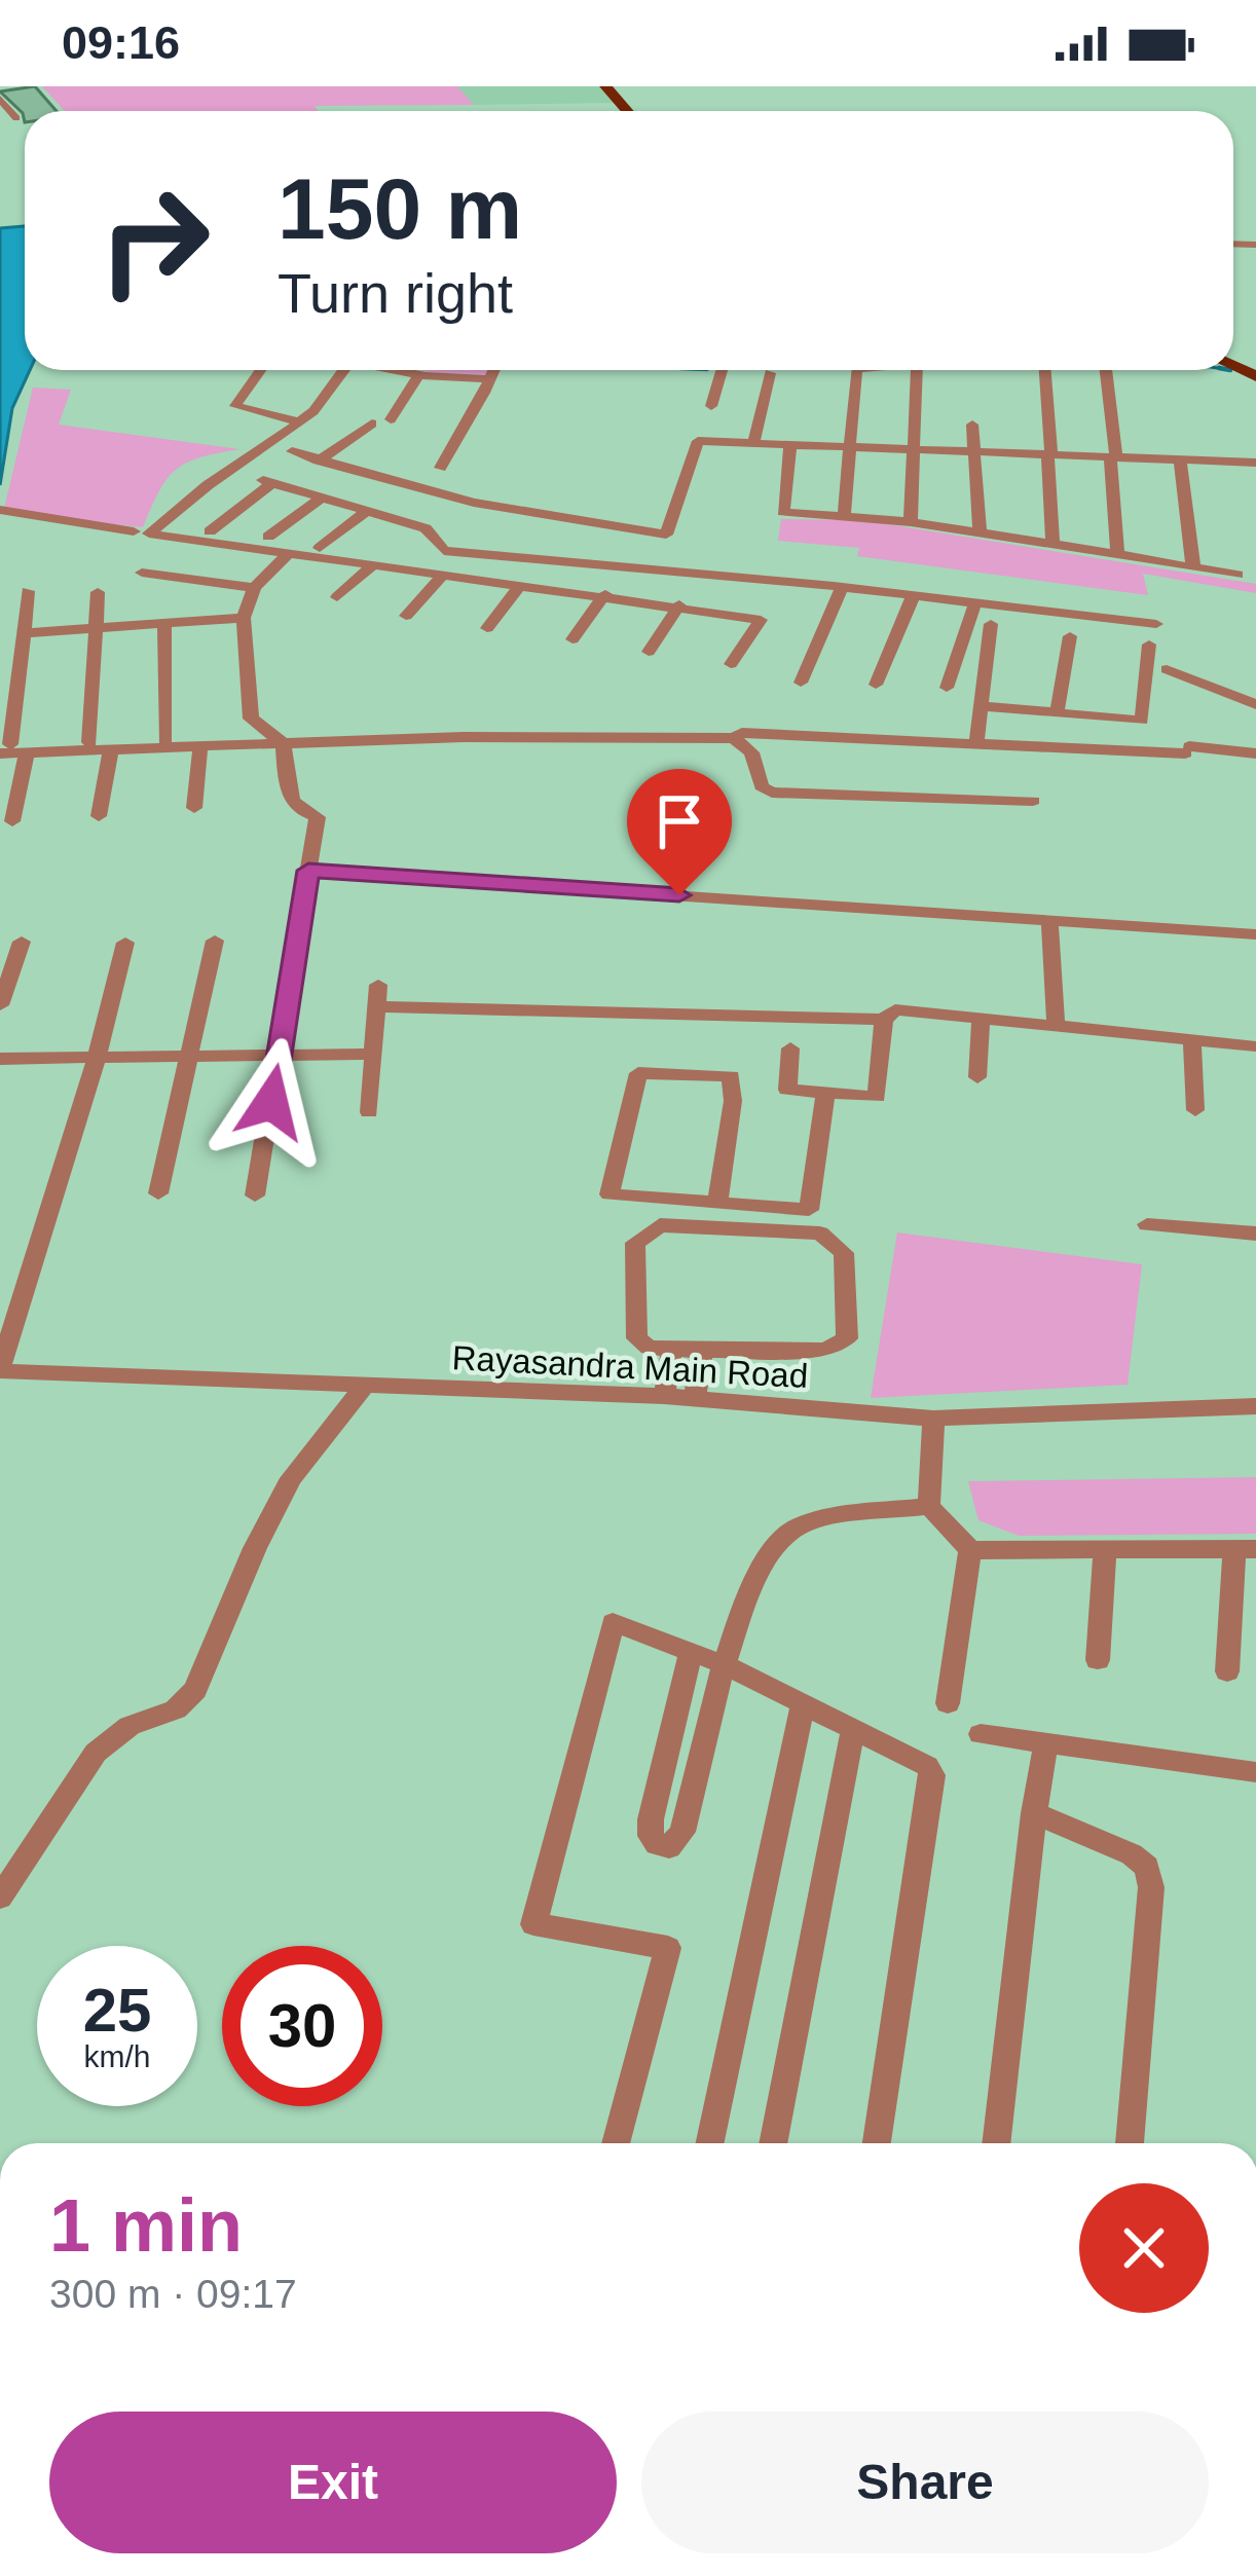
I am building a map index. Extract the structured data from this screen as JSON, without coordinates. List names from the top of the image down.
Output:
{
  "streets": {
    "street": ["Rayasandra Main Road"]
  },
  "page": {
    "status": "09:16",
    "turn": ["150 m", "Turn right"],
    "speed": "25 km/h",
    "limit": "30",
    "heading": ["1 min", "300 m · 09:17"],
    "buttons": ["Exit", "Share"]
  }
}
